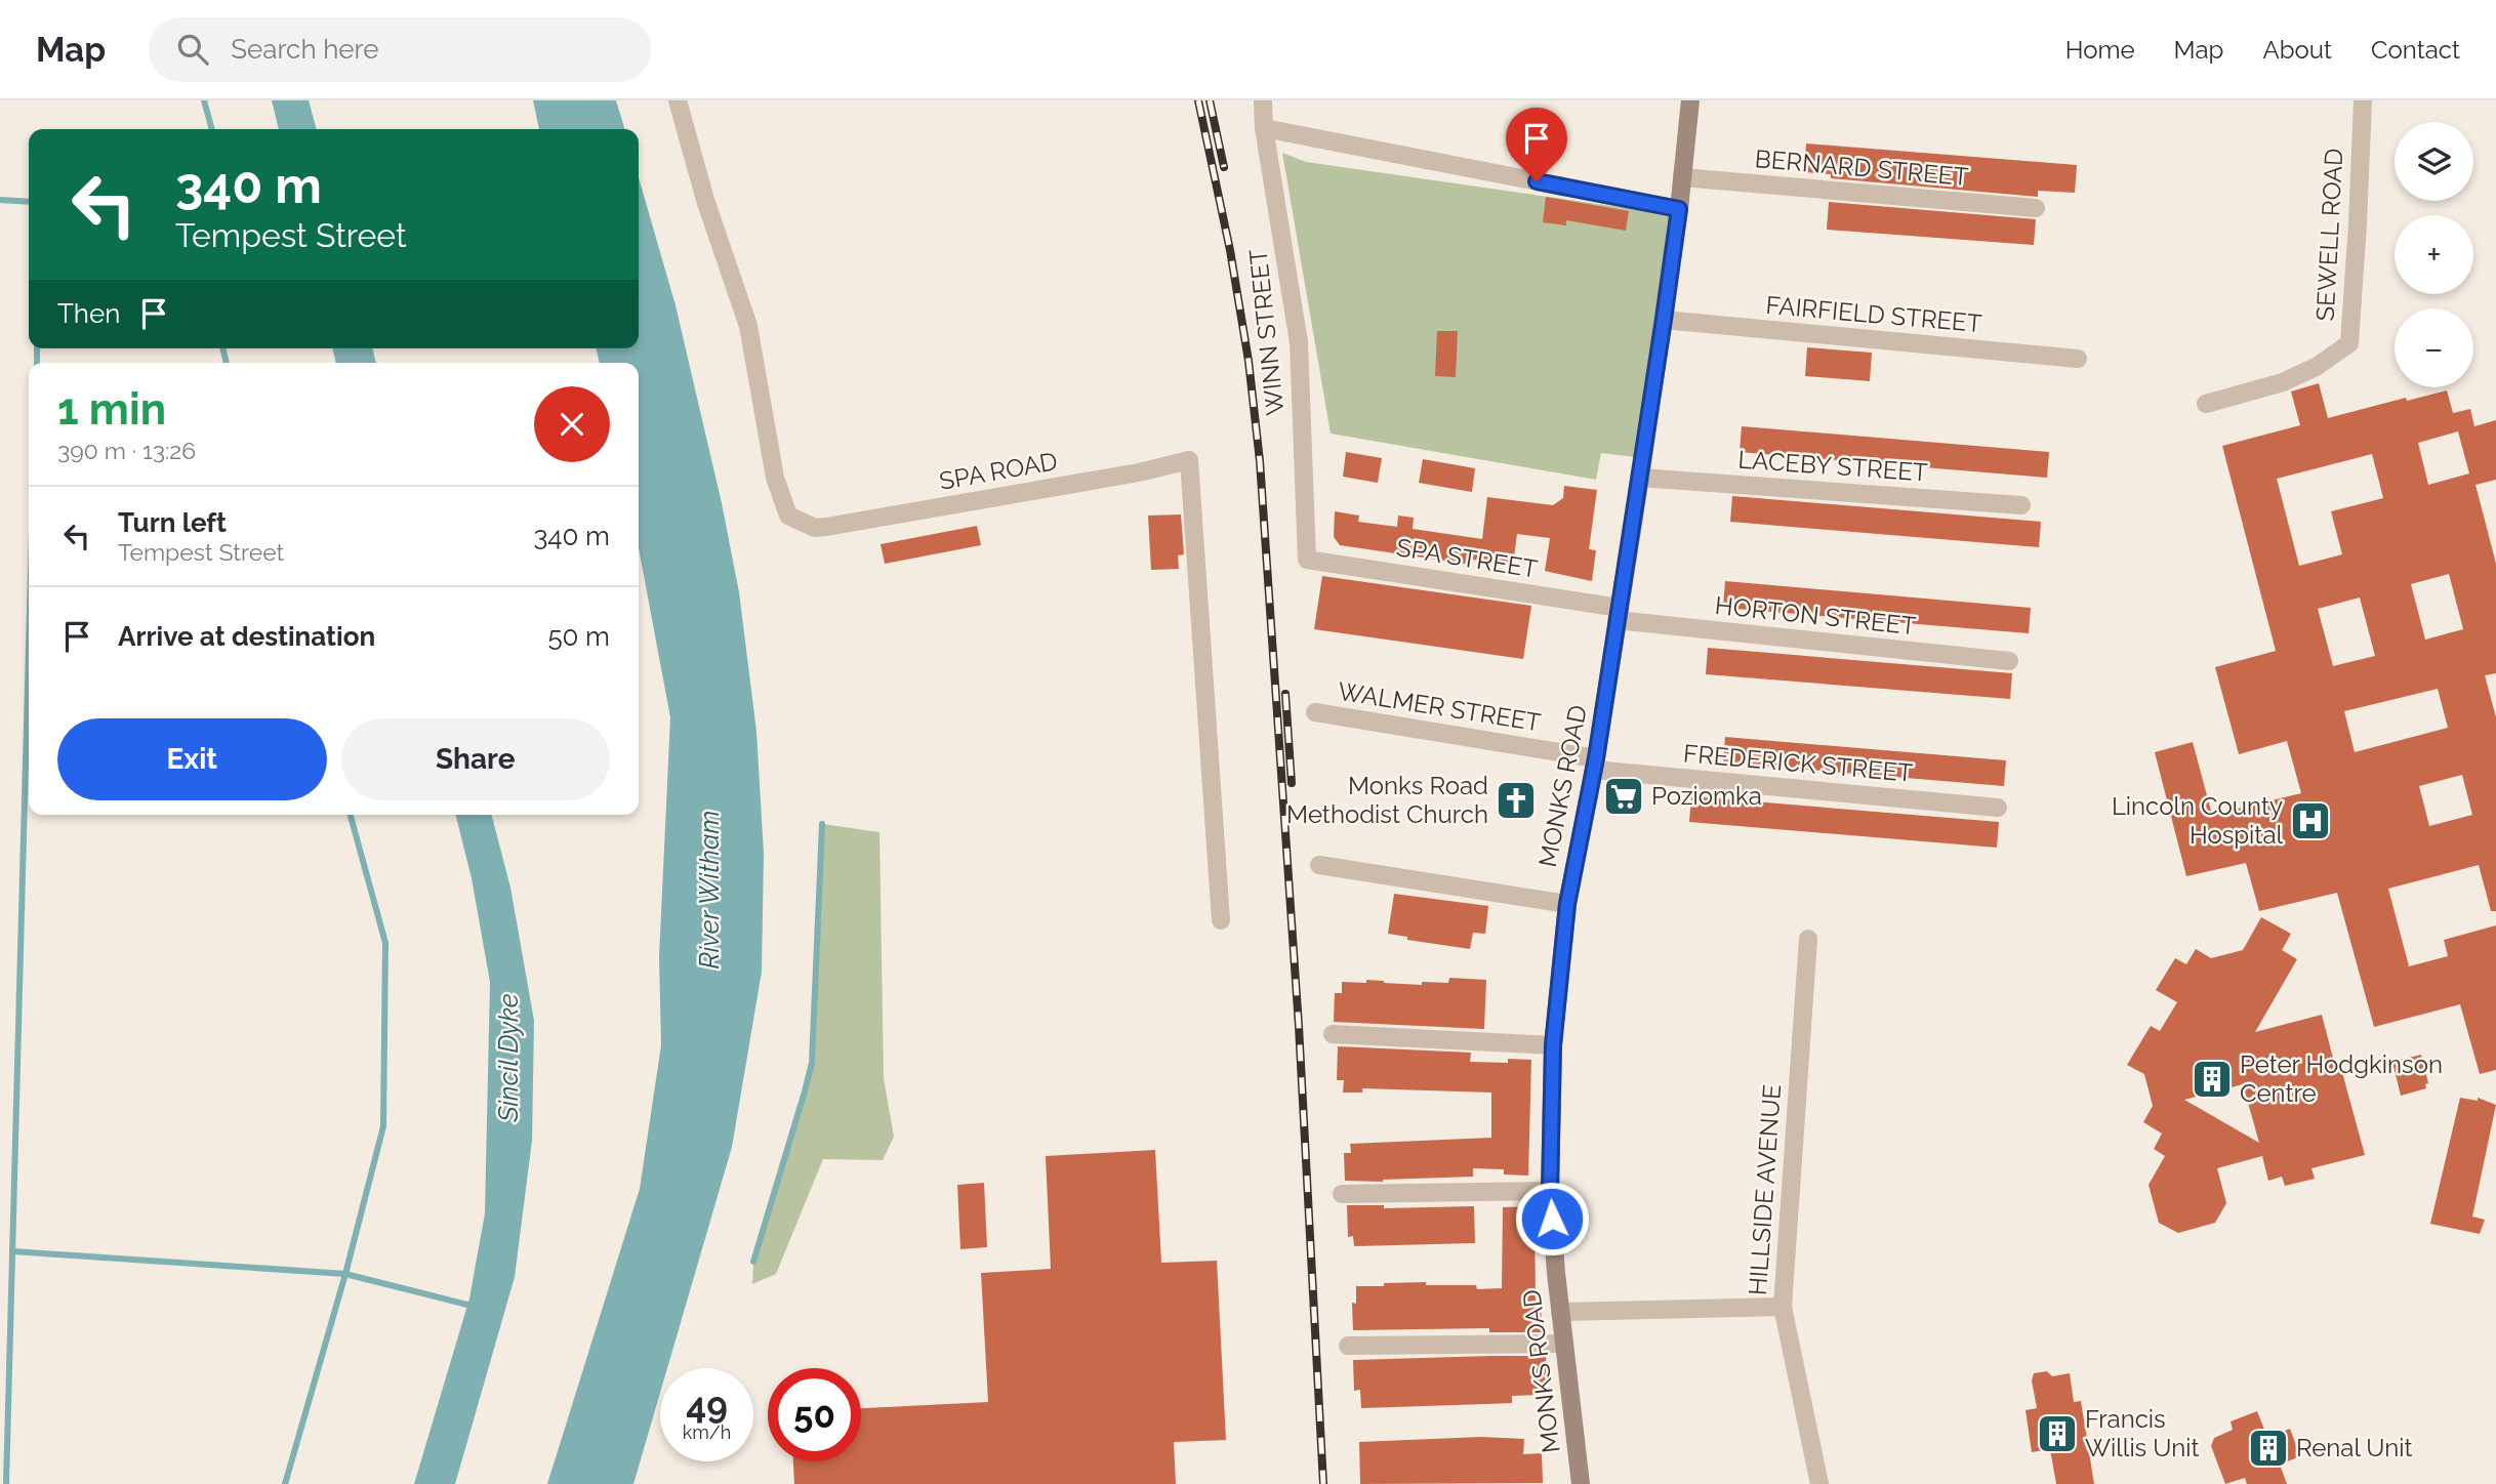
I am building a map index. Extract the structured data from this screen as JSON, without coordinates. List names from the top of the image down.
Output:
{
  "streets": {
    "main road": ["MONKS ROAD"],
    "street": [
      "BERNARD STREET",
      "SEWELL ROAD",
      "FAIRFIELD STREET",
      "WINN STREET",
      "LACEBY STREET",
      "SPA ROAD",
      "SPA STREET",
      "HORTON STREET",
      "WALMER STREET",
      "FREDERICK STREET",
      "HILLSIDE AVENUE"
    ]
  },
  "crossings": [
    ["BERNARD STREET", "MONKS ROAD"],
    ["FAIRFIELD STREET", "MONKS ROAD"],
    ["WINN STREET", "SPA STREET"],
    ["LACEBY STREET", "MONKS ROAD"],
    ["SPA STREET", "HORTON STREET"],
    ["SPA STREET", "MONKS ROAD"],
    ["HORTON STREET", "MONKS ROAD"],
    ["WALMER STREET", "FREDERICK STREET"],
    ["WALMER STREET", "MONKS ROAD"],
    ["FREDERICK STREET", "MONKS ROAD"]
  ],
  "water": ["River Witham", "Sincil Dyke"],
  "places": {
    "supermarket": ["Poziomka"],
    "church": ["Monks Road Methodist Church"],
    "hospital": ["Lincoln County Hospital"],
    "building": ["Peter Hodgkinson Centre", "Francis Willis Unit", "Renal Unit"]
  },
  "page": {
    "header": "Map",
    "search": "Search here",
    "nav": [
      "Home",
      "Map",
      "About",
      "Contact"
    ],
    "map_buttons": ["+", "−"],
    "turn": ["340 m", "Tempest Street"],
    "then": "Then",
    "heading": ["1 min", "390 m · 13:26"],
    "list": [
      {
        "name": "Turn left",
        "note": "Tempest Street",
        "value": "340 m"
      },
      {
        "name": "Arrive at destination",
        "value": "50 m"
      }
    ],
    "buttons": ["Exit", "Share"],
    "speed": "49 km/h",
    "limit": "50"
  }
}
